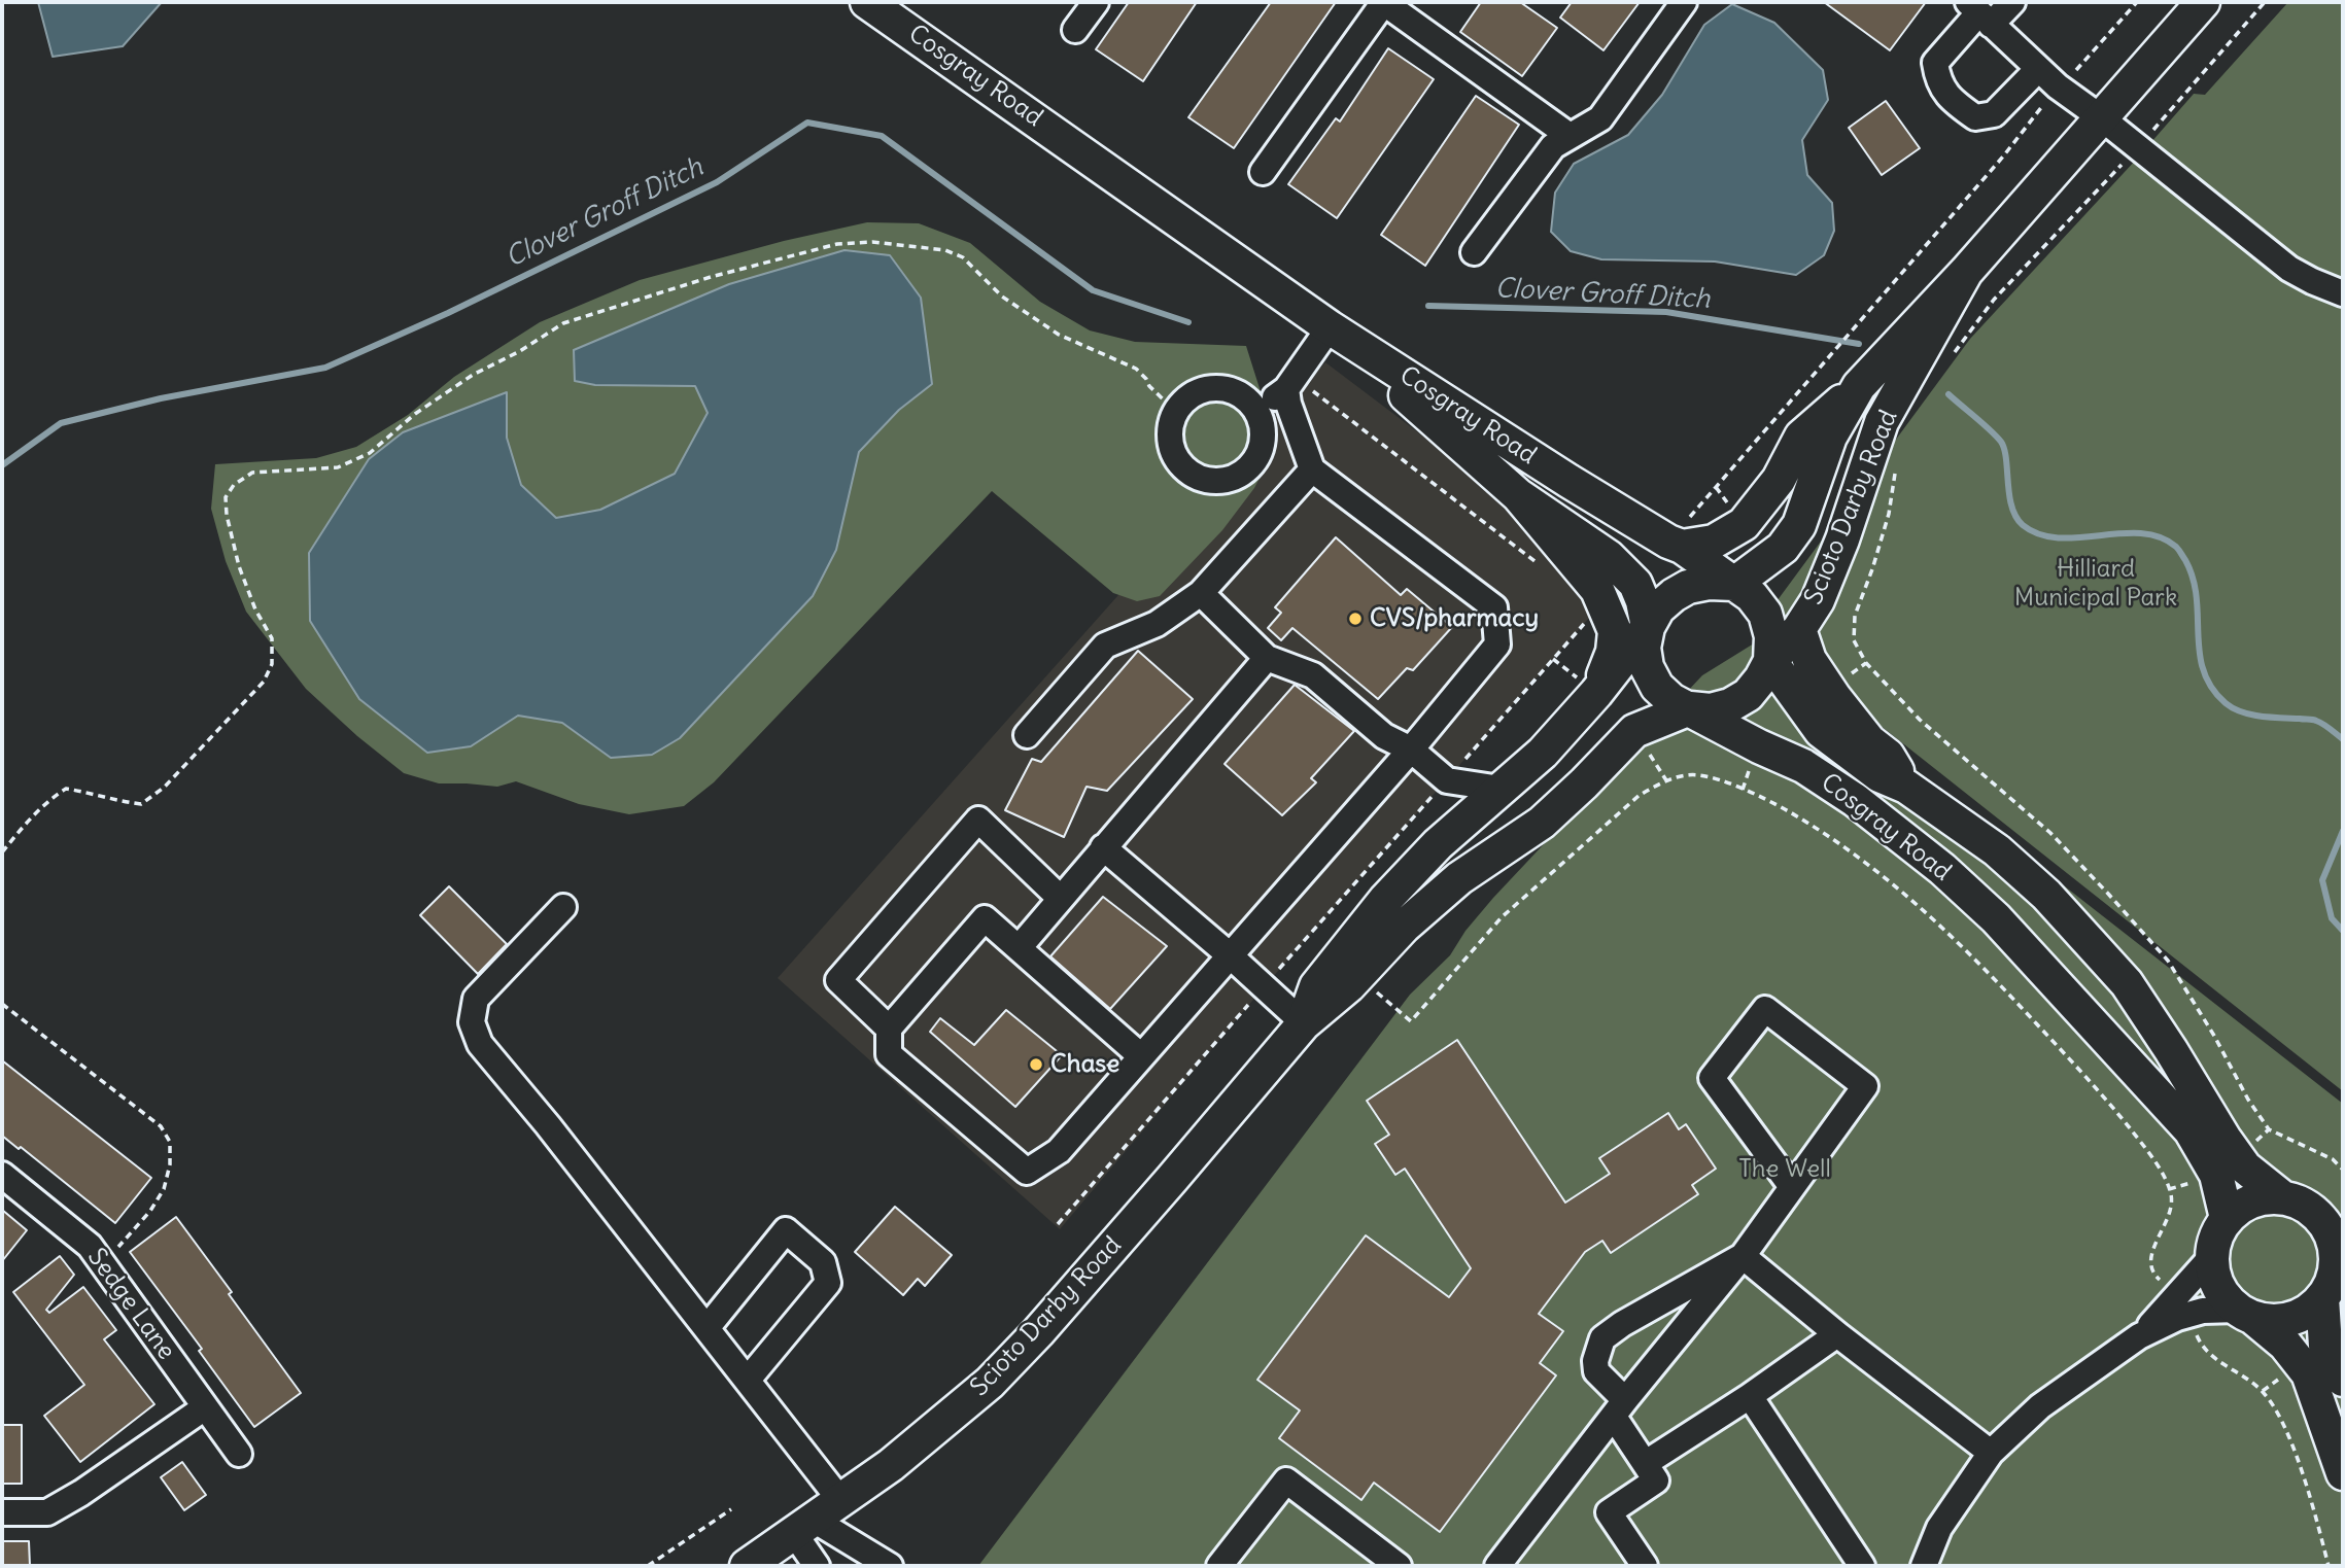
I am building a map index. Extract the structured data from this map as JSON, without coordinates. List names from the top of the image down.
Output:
{
  "streets": {
    "main road": ["Cosgray Road", "Scioto Darby Road"],
    "street": ["Sedge Lane"]
  },
  "crossings": [
    ["Cosgray Road", "Scioto Darby Road"]
  ],
  "water": ["Clover Groff Ditch"],
  "parks": ["Hilliard Municipal Park", "The Well"],
  "places": ["CVS/pharmacy", "Chase"]
}
